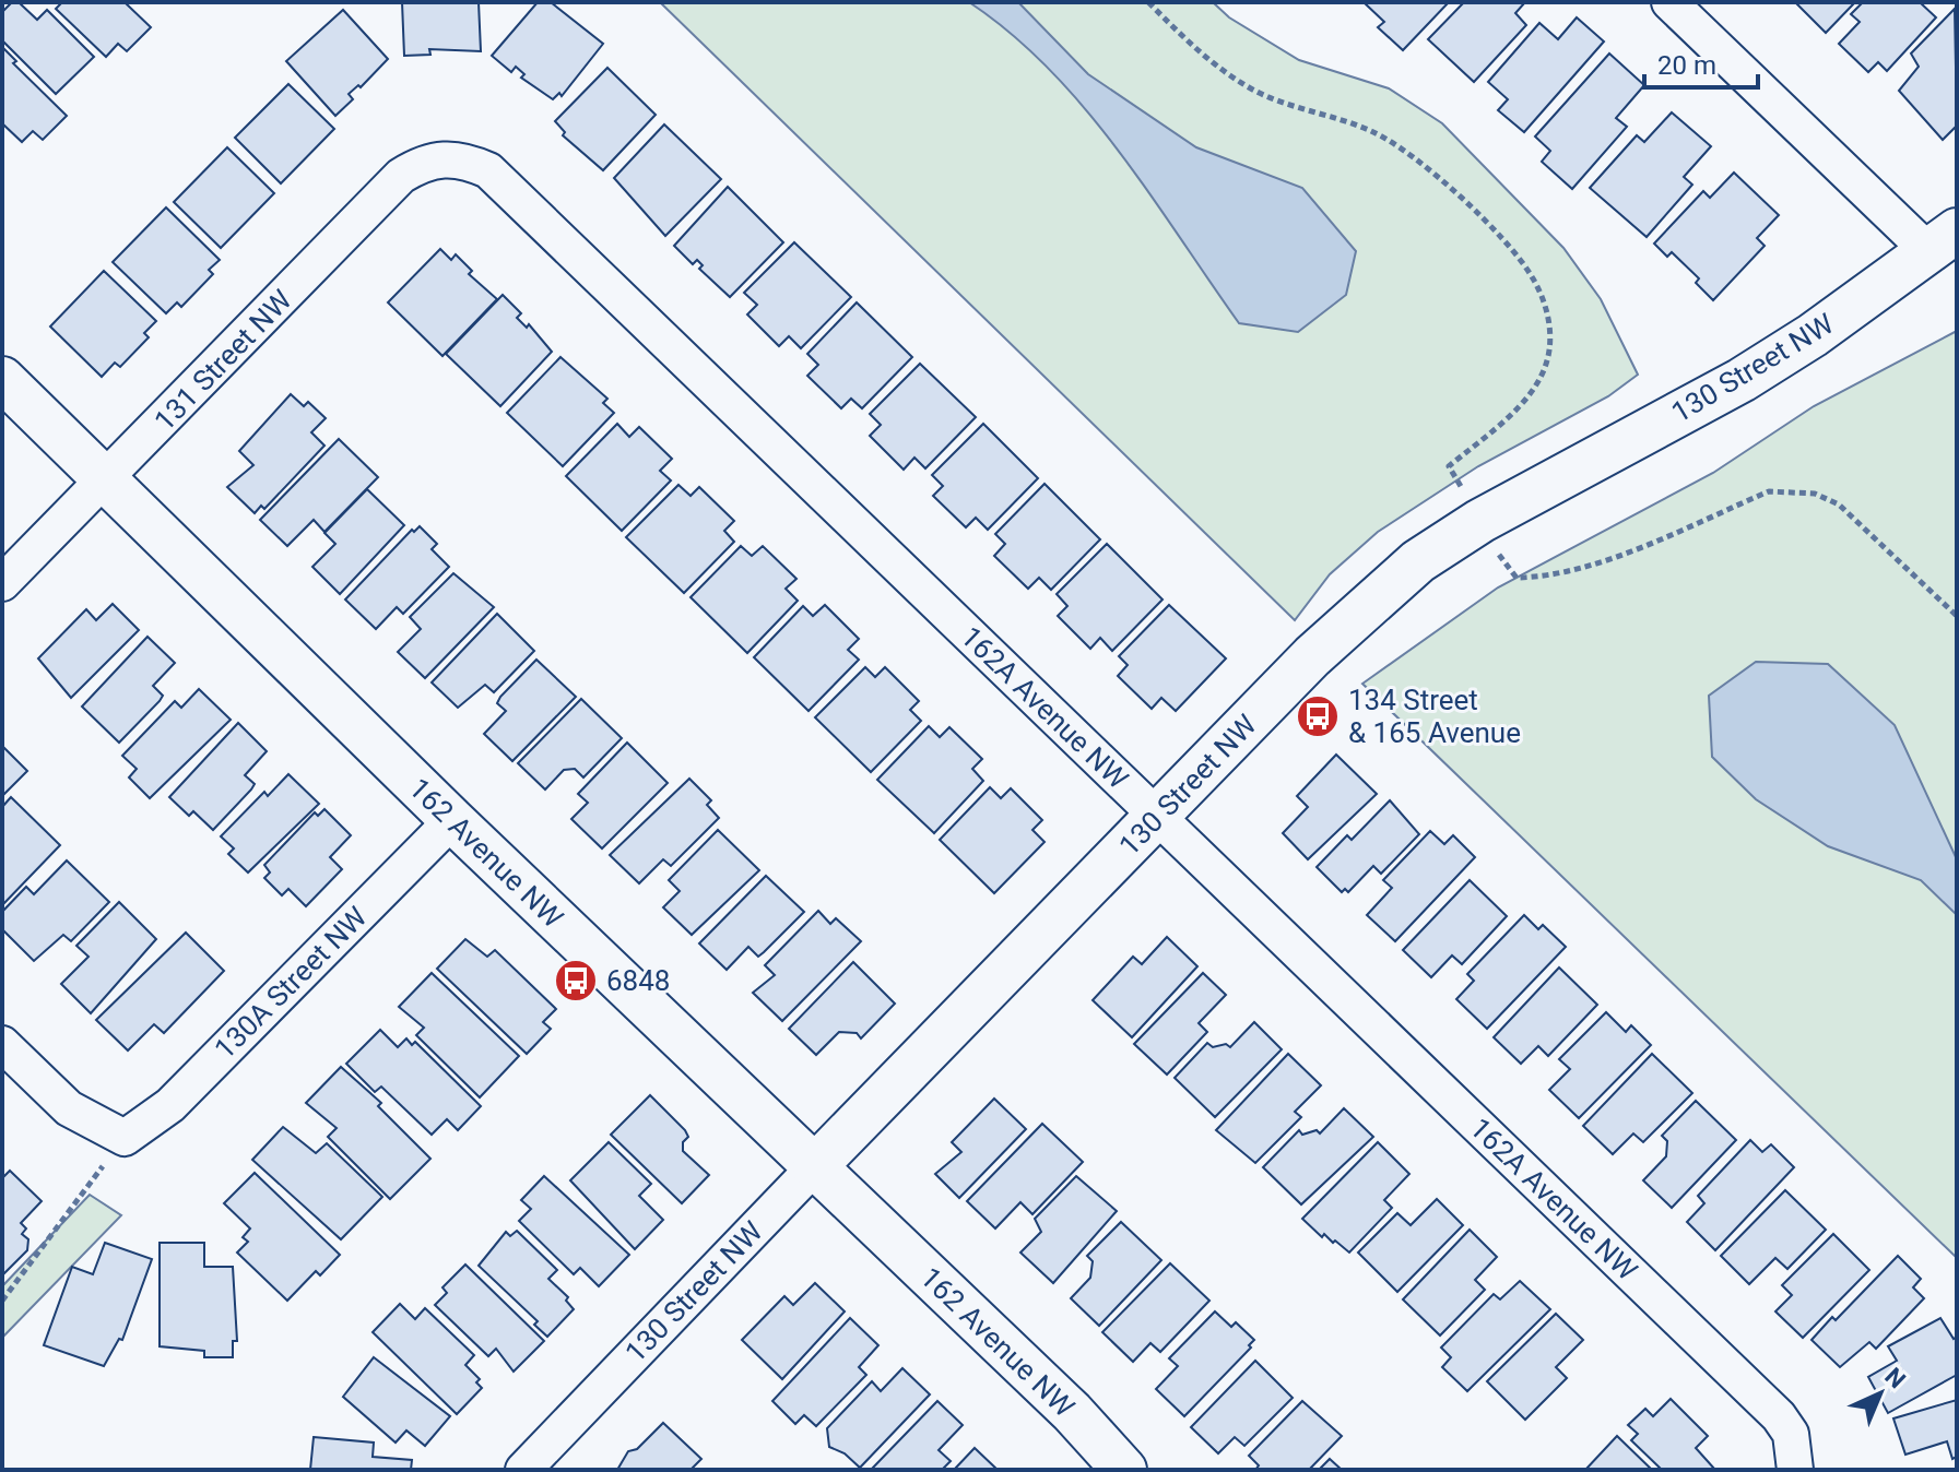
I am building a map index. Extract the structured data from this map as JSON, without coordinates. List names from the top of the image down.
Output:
{
  "streets": {
    "street": [
      "131 Street NW",
      "130 Street NW",
      "162A Avenue NW",
      "162 Avenue NW",
      "130A Street NW"
    ]
  },
  "crossings": [
    ["131 Street NW", "162A Avenue NW"],
    ["131 Street NW", "162 Avenue NW"],
    ["130 Street NW", "162A Avenue NW"],
    ["130 Street NW", "162 Avenue NW"],
    ["162 Avenue NW", "130A Street NW"]
  ],
  "places": {
    "bus stop": ["134 Street & 165 Avenue", "6848"]
  },
  "scale_bar": "20 m",
  "north": "top right"
}
